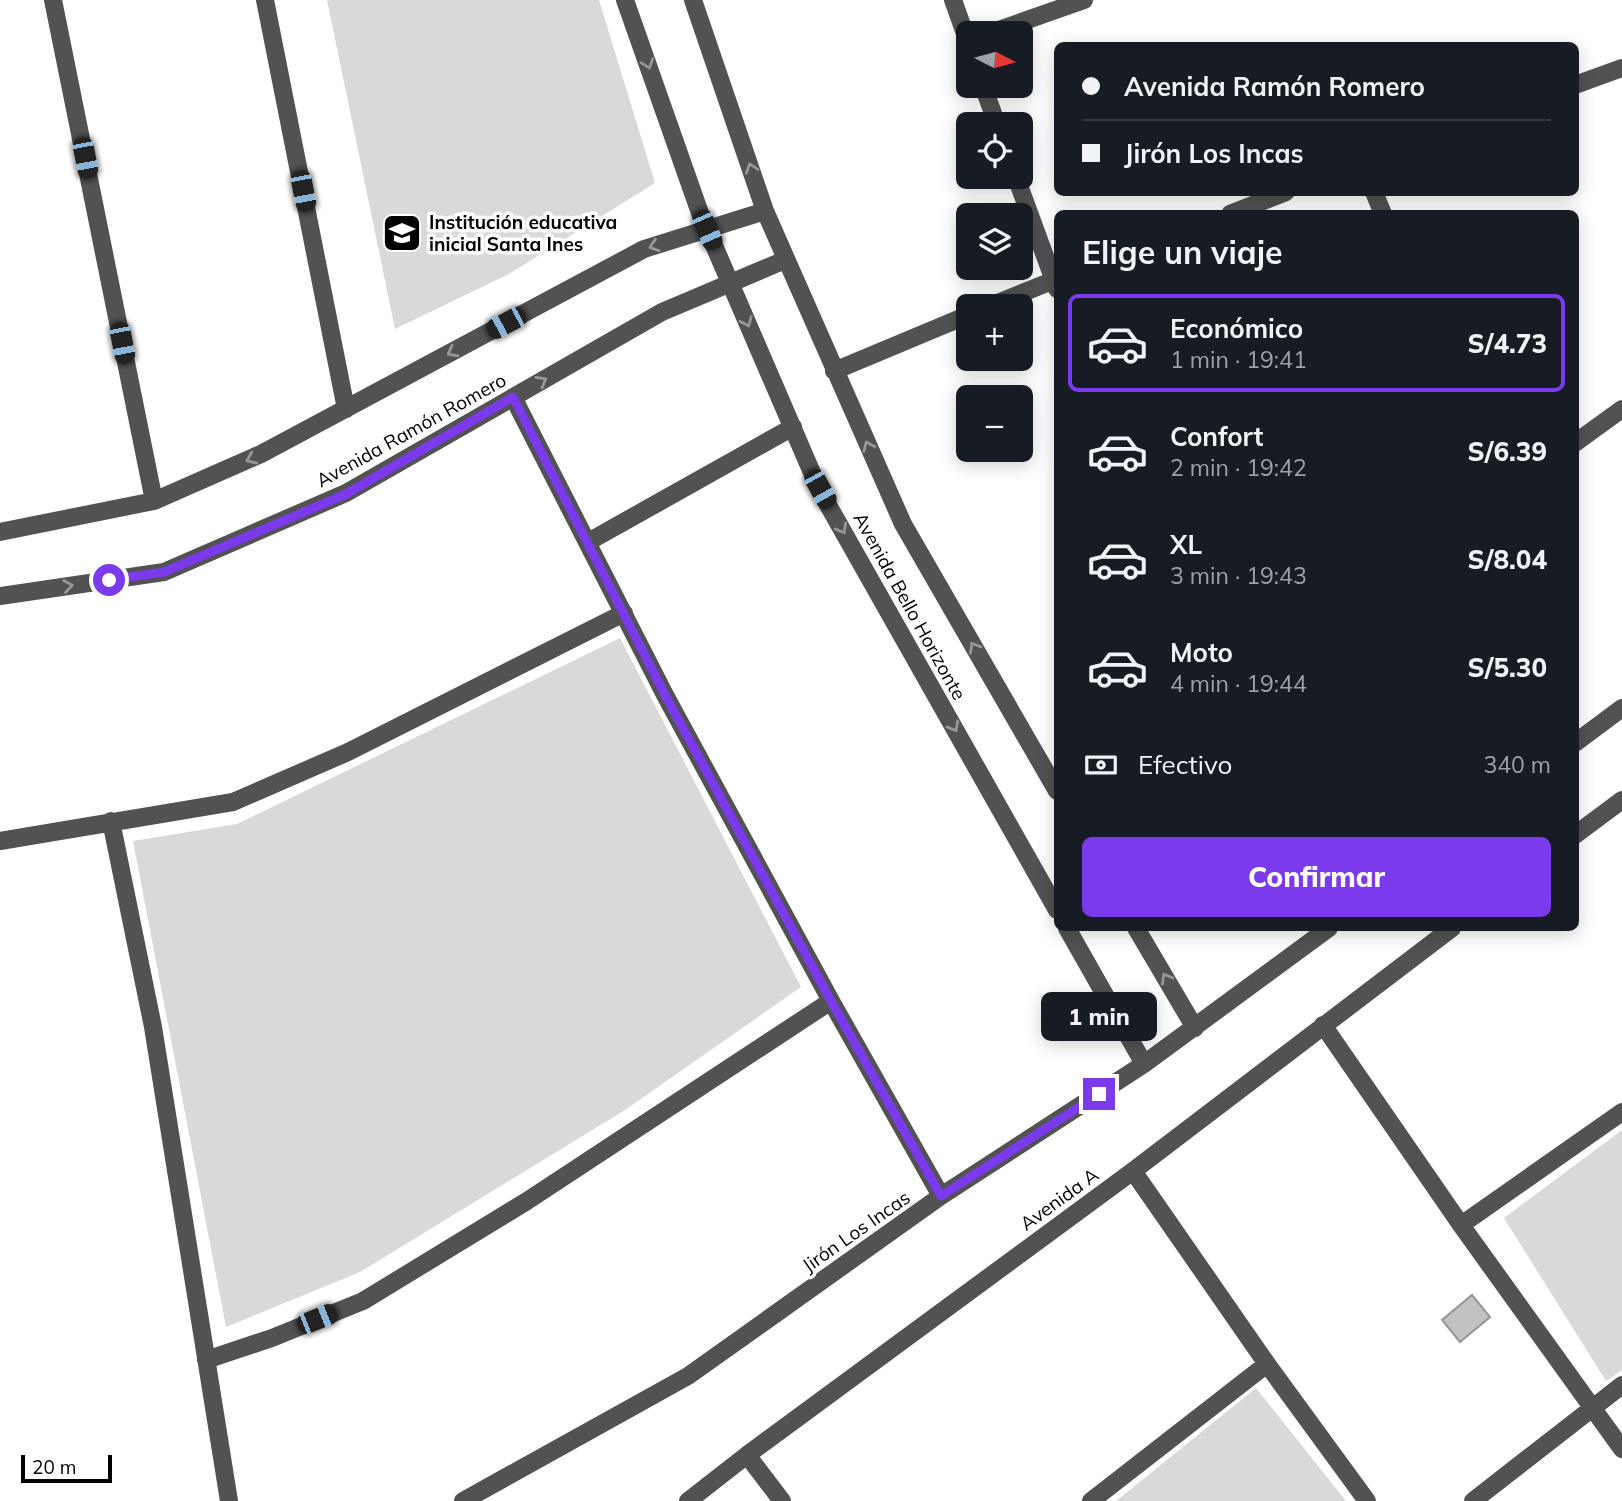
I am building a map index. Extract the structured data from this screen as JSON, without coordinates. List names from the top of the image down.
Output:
{
  "streets": {
    "street": [
      "Avenida Ramón Romero",
      "Avenida Bello Horizonte",
      "Avenida A",
      "Jirón Los Incas"
    ]
  },
  "crossings": [
    ["Avenida Ramón Romero", "Avenida Bello Horizonte"]
  ],
  "places": {
    "school or university": ["Institución educativa inicial Santa Ines"]
  },
  "scale_bar": "20 m",
  "north": "right",
  "page": {
    "map_buttons": ["+", "−"],
    "banner": ["Avenida Ramón Romero", "Jirón Los Incas"],
    "heading": "Elige un viaje",
    "list": [
      {
        "name": "Económico",
        "note": "1 min · 19:41",
        "value": "S/4.73"
      },
      {
        "name": "Confort",
        "note": "2 min · 19:42",
        "value": "S/6.39"
      },
      {
        "name": "XL",
        "note": "3 min · 19:43",
        "value": "S/8.04"
      },
      {
        "name": "Moto",
        "note": "4 min · 19:44",
        "value": "S/5.30"
      }
    ],
    "pay": ["Efectivo", "340 m"],
    "buttons": "Confirmar",
    "bubble": "1 min",
    "scale": "20 m"
  }
}
